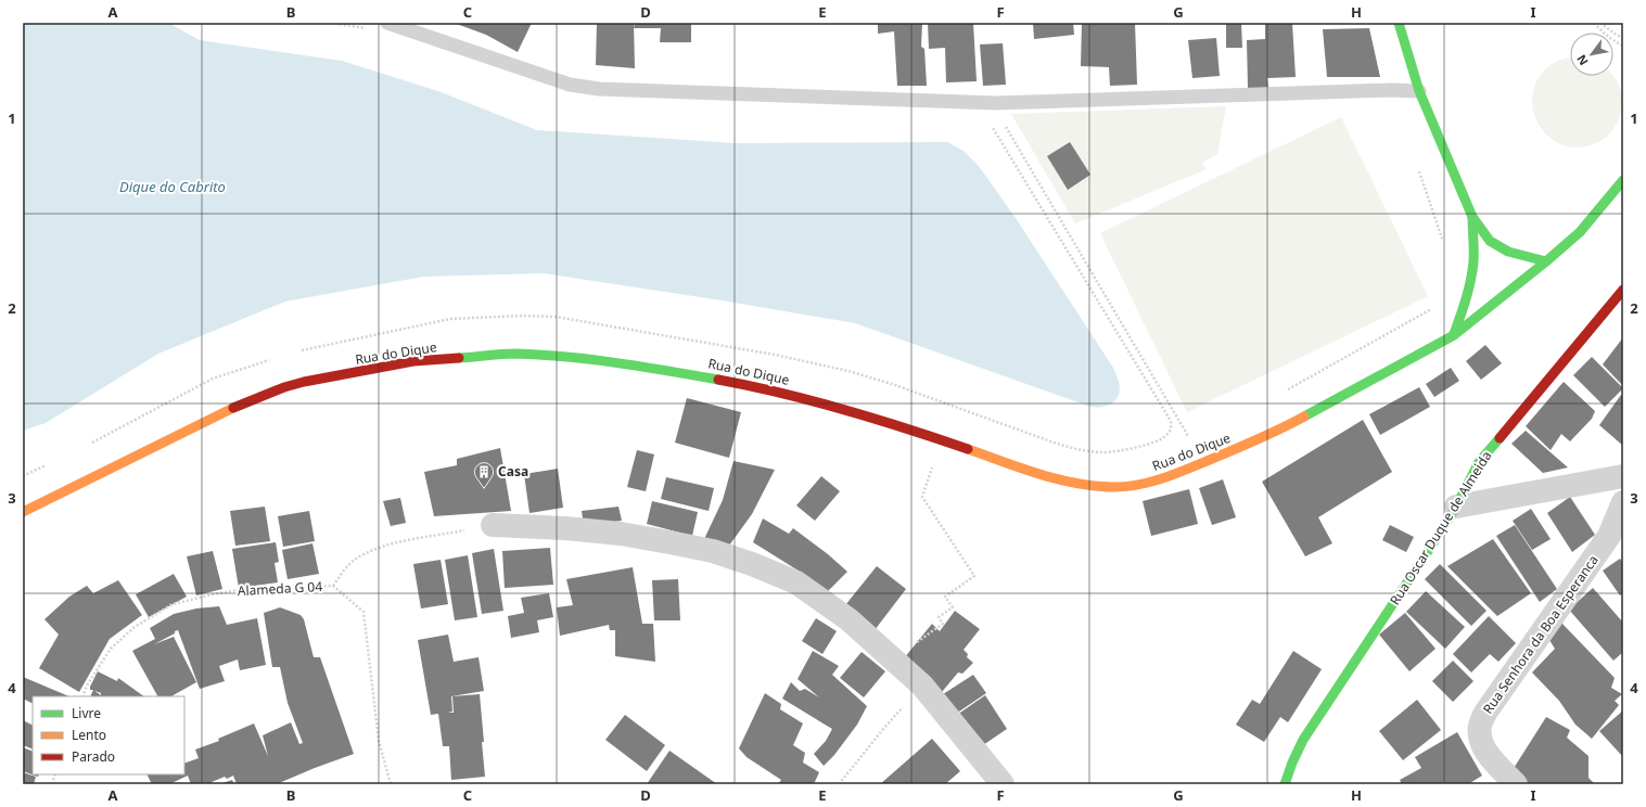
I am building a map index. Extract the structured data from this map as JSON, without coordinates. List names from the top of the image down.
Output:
{
  "streets": {
    "street": ["Rua do Dique", "Rua Oscar Duque de Almeida", "Rua Senhora da Boa Esperanca"],
    "path": ["Alameda G 04"]
  },
  "water": ["Dique do Cabrito"],
  "places": {
    "building": ["Casa"]
  },
  "legend": ["Livre", "Lento", "Parado"],
  "north": "bottom left",
  "grid": {
    "columns": [
      "A",
      "B",
      "C",
      "D",
      "E",
      "F",
      "G",
      "H",
      "I"
    ],
    "rows": [
      "1",
      "2",
      "3",
      "4"
    ]
  }
}
